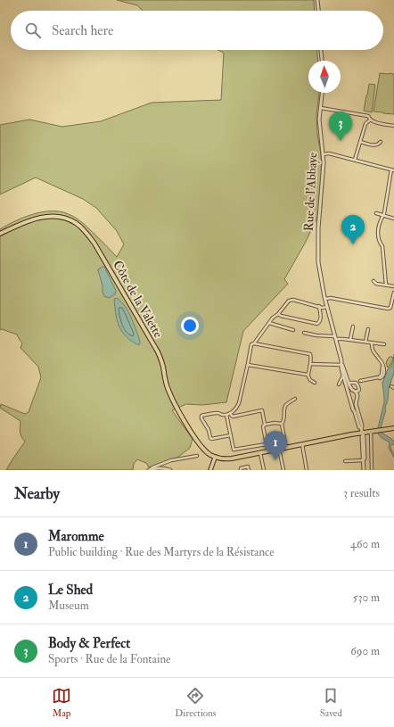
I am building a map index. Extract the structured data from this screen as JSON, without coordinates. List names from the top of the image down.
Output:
{
  "streets": {
    "main road": ["Côte de la Valette"],
    "street": ["Rue de l'Abbaye"]
  },
  "north": "top",
  "page": {
    "search": "Search here",
    "pins": ["3", "2", "1"],
    "heading": ["Nearby", "3 results"],
    "list": [
      {
        "mark": "1",
        "name": "Maromme",
        "note": "Public building · Rue des Martyrs de la Résistance",
        "value": "460 m"
      },
      {
        "mark": "2",
        "name": "Le Shed",
        "note": "Museum",
        "value": "530 m"
      },
      {
        "mark": "3",
        "name": "Body & Perfect",
        "note": "Sports · Rue de la Fontaine",
        "value": "690 m"
      }
    ],
    "nav": ["Map", "Directions", "Saved"]
  }
}
